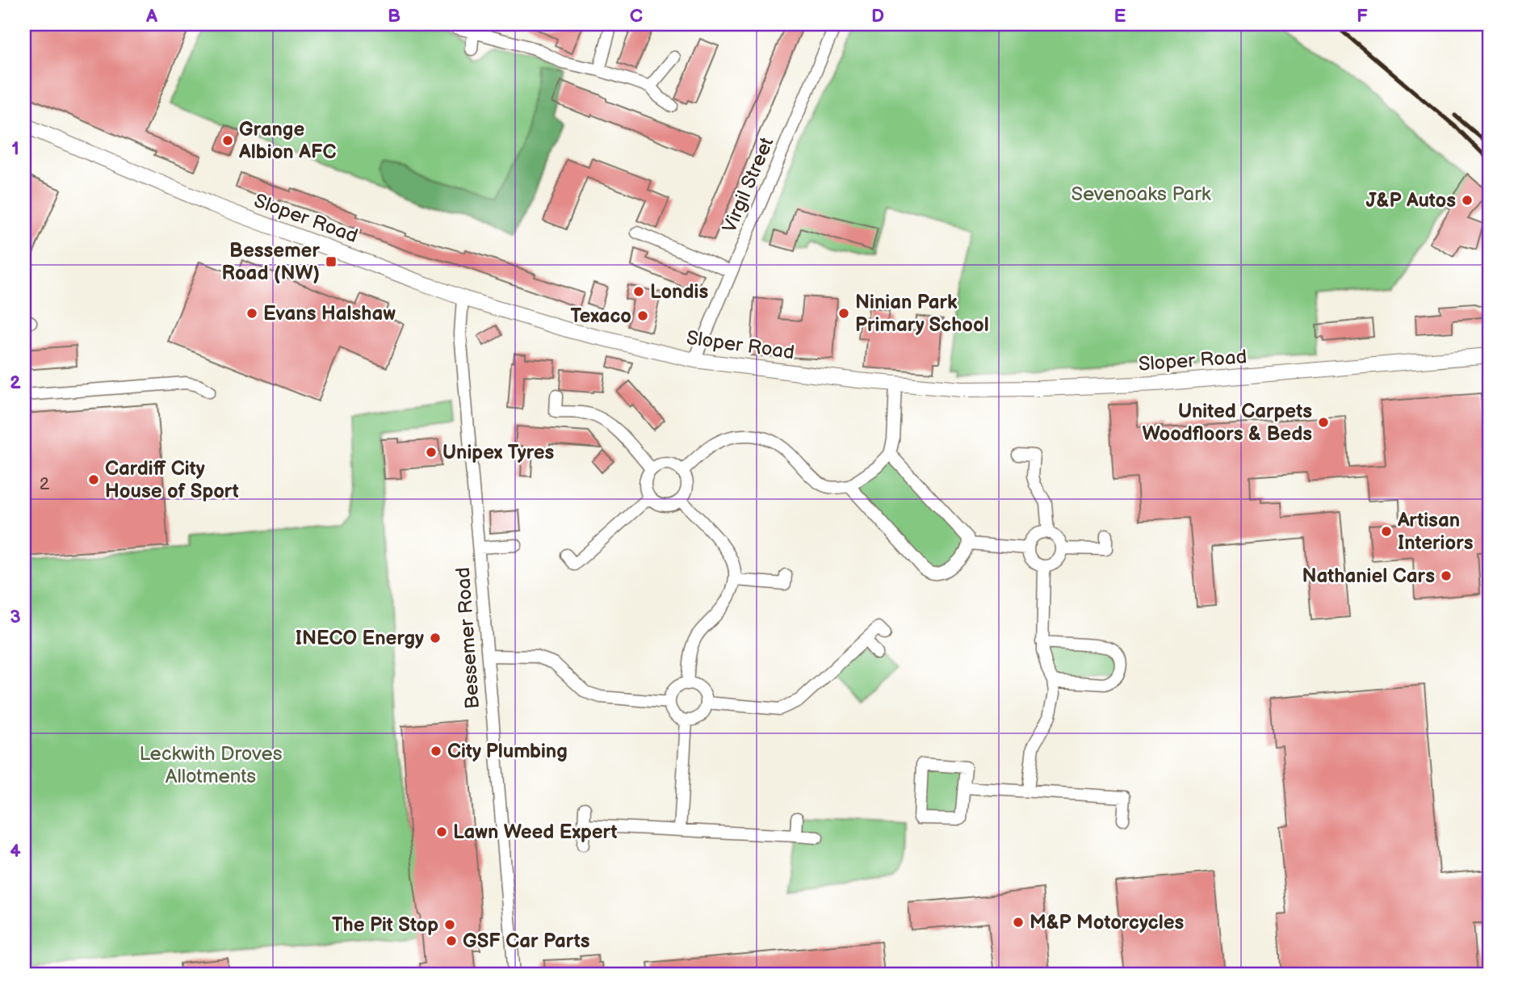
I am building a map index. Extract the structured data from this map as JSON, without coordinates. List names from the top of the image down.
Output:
{
  "streets": {
    "street": ["Virgil Street", "Sloper Road", "Bessemer Road"]
  },
  "crossings": [
    ["Virgil Street", "Sloper Road"],
    ["Sloper Road", "Bessemer Road"]
  ],
  "parks": ["Sevenoaks Park", "Leckwith Droves Allotments"],
  "places": {
    "other": [
      "Grange Albion AFC",
      "J&P Autos",
      "Londis",
      "Evans Halshaw",
      "Ninian Park Primary School",
      "Texaco",
      "United Carpets Woodfloors & Beds",
      "Unipex Tyres",
      "Cardiff City House of Sport",
      "Artisan Interiors",
      "Nathaniel Cars",
      "INECO Energy",
      "City Plumbing",
      "Lawn Weed Expert",
      "M&P Motorcycles",
      "The Pit Stop",
      "GSF Car Parts"
    ],
    "transit": ["Bessemer Road (NW)"]
  },
  "house_numbers": ["2"],
  "grid": {
    "columns": [
      "A",
      "B",
      "C",
      "D",
      "E",
      "F"
    ],
    "rows": [
      "1",
      "2",
      "3",
      "4"
    ]
  }
}
